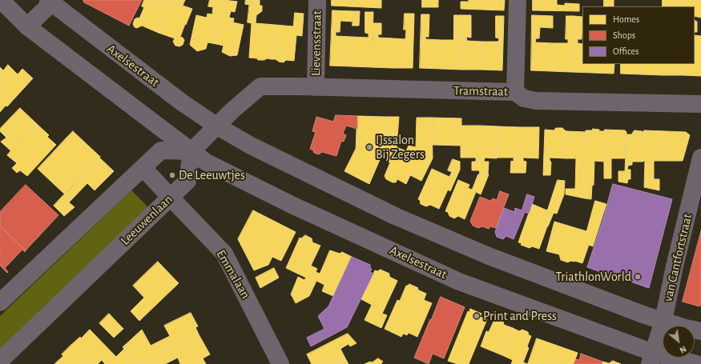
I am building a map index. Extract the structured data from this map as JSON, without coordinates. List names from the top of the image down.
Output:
{
  "streets": {
    "street": [
      "Lievensstraat",
      "Axelsestraat",
      "Tramstraat",
      "Leeuwenlaan",
      "van Cantfortstraat",
      "Emmalaan"
    ]
  },
  "crossings": [
    ["Lievensstraat", "Tramstraat"],
    ["Axelsestraat", "Leeuwenlaan"],
    ["Axelsestraat", "van Cantfortstraat"],
    ["Leeuwenlaan", "Emmalaan"]
  ],
  "places": [
    "IJssalon Bij Zegers",
    "De Leeuwtjes",
    "TriathlonWorld",
    "Print and Press"
  ],
  "legend": ["Homes", "Shops", "Offices"],
  "north": "bottom right"
}
